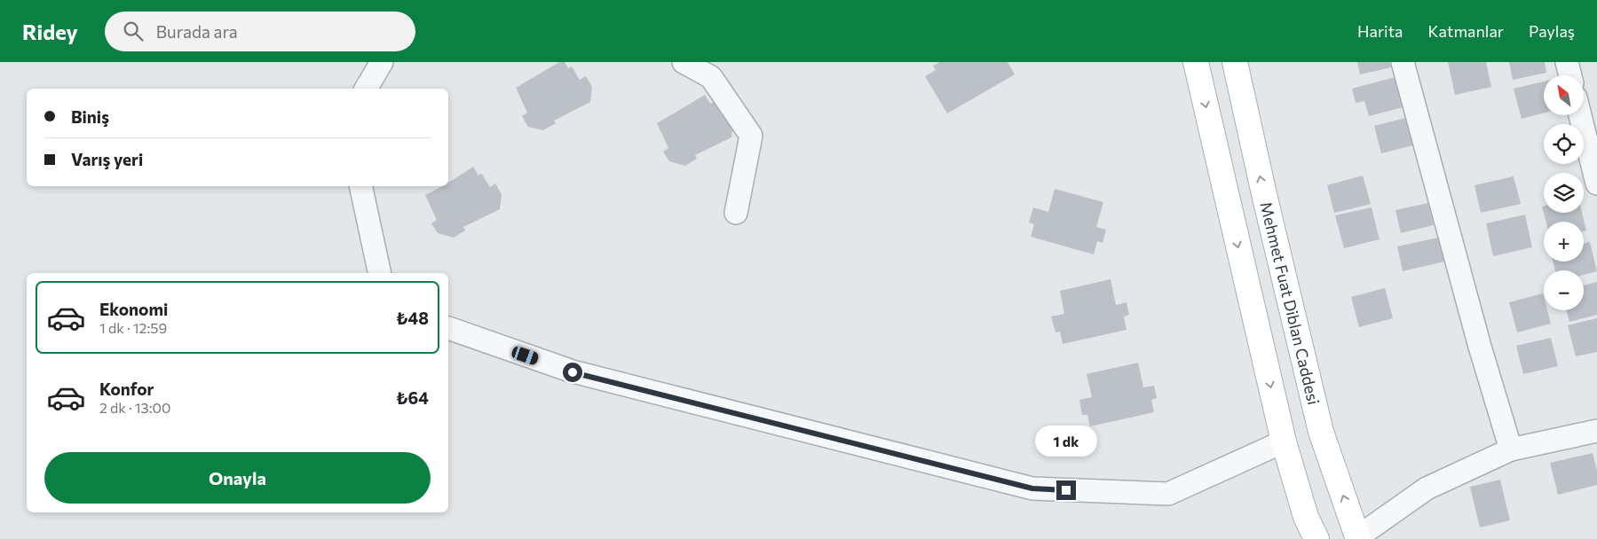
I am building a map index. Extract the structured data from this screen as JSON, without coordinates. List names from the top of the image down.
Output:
{
  "streets": {
    "main road": ["Mehmet Fuat Diblan Caddesi"]
  },
  "north": "top left",
  "page": {
    "header": "Ridey",
    "search": "Burada ara",
    "nav": ["Harita", "Katmanlar", "Paylaş"],
    "map_buttons": ["+", "−"],
    "banner": ["Biniş", "Varış yeri"],
    "list": [
      {
        "name": "Ekonomi",
        "note": "1 dk · 12:59",
        "value": "₺48"
      },
      {
        "name": "Konfor",
        "note": "2 dk · 13:00",
        "value": "₺64"
      }
    ],
    "bubble": "1 dk",
    "buttons": "Onayla"
  }
}
